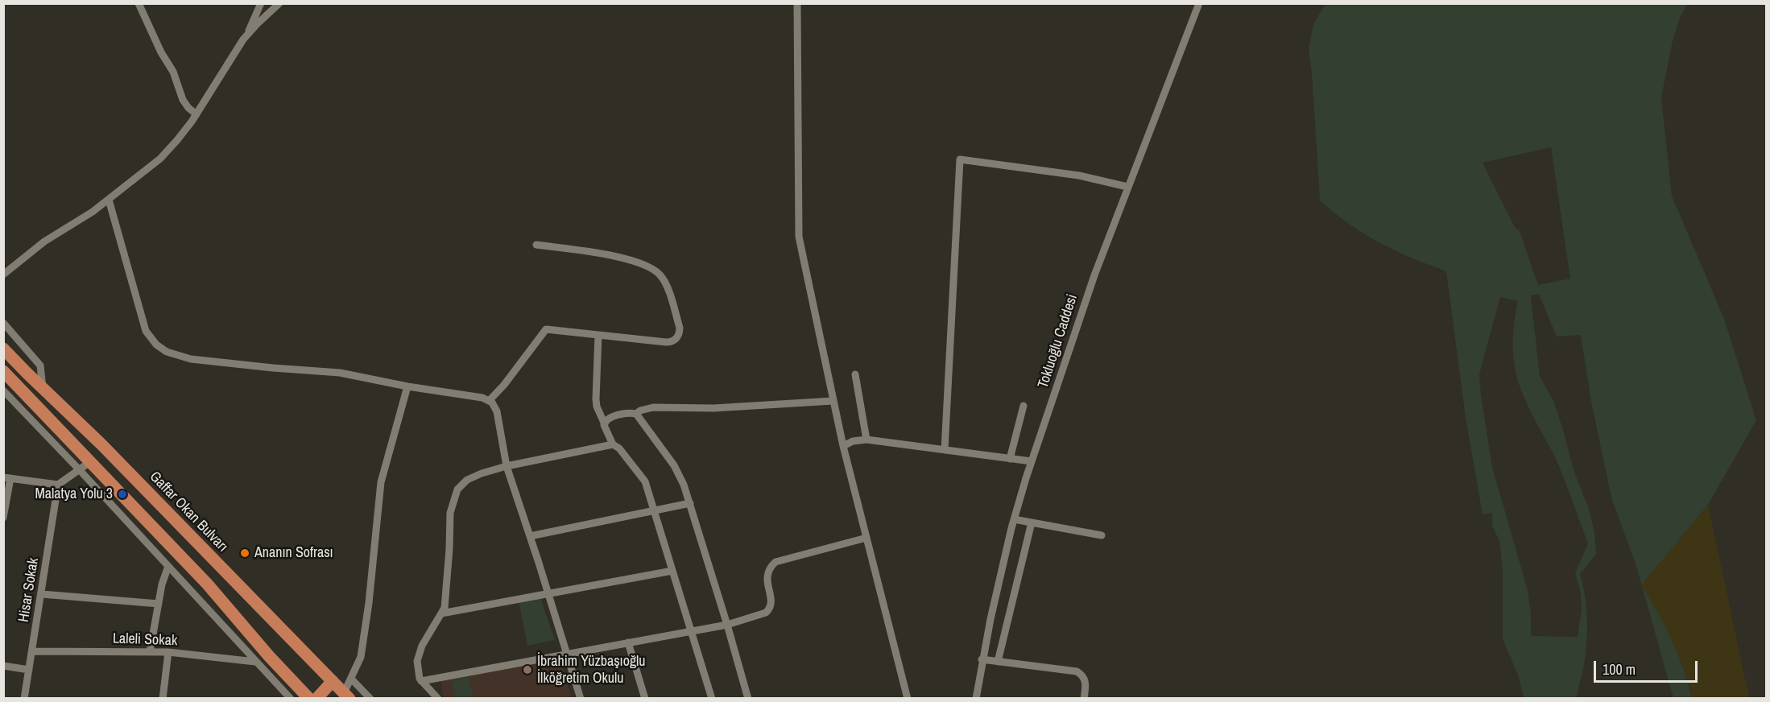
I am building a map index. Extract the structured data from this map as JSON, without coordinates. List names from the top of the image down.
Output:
{
  "streets": {
    "highway": ["Gaffar Okan Bulvarı"],
    "street": ["Tokluoğlu Caddesi", "Hisar Sokak", "Laleli Sokak"]
  },
  "crossings": [
    ["Hisar Sokak", "Laleli Sokak"]
  ],
  "places": ["Malatya Yolu 3", "Ananın Sofrası", "İbrahim Yüzbaşıoğlu İlköğretim Okulu"],
  "scale_bar": "100 m"
}
